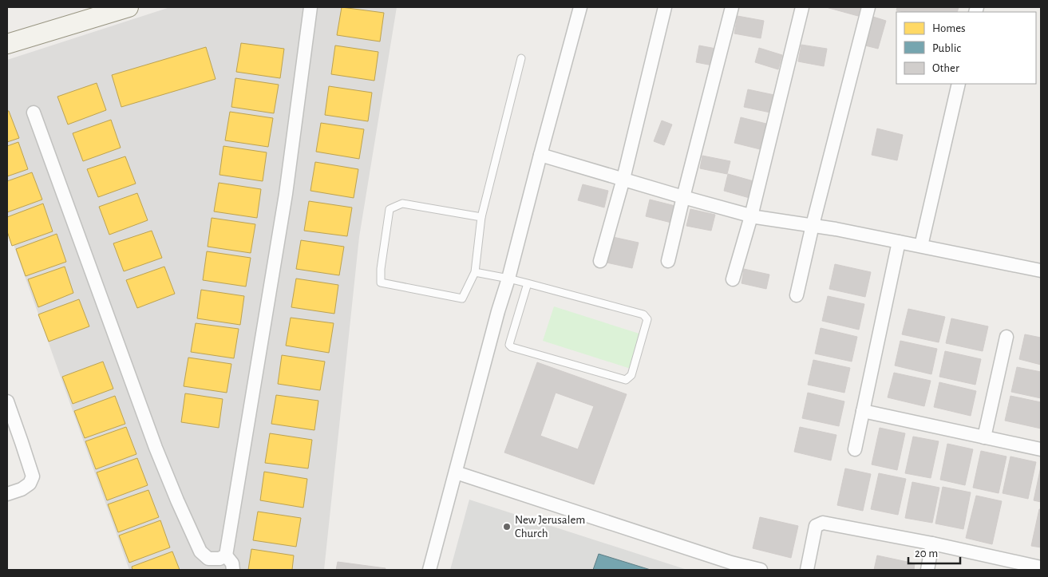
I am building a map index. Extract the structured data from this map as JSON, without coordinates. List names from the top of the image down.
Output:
{
  "places": ["New Jerusalem Church"],
  "legend": ["Homes", "Public", "Other"],
  "scale_bar": "20 m"
}
